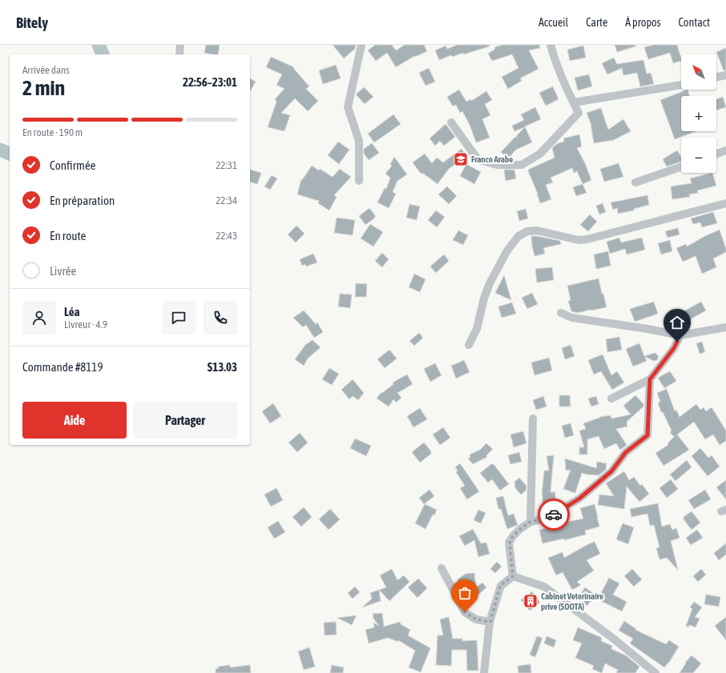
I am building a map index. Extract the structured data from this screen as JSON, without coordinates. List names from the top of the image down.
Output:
{
  "places": {
    "school or university": ["Franco Arabe"],
    "building": ["Cabinet Veterinaire prive (SOOTA)"]
  },
  "north": "top left",
  "page": {
    "header": "Bitely",
    "nav": [
      "Accueil",
      "Carte",
      "À propos",
      "Contact"
    ],
    "map_buttons": ["+", "−"],
    "heading": ["2 min", "Arrivée dans", "22:56–23:01"],
    "panel": [
      "Léa",
      "Livreur · 4.9",
      "Commande #8119",
      "$13.03"
    ],
    "bar": "En route · 190 m",
    "list": [
      ["Confirmée", "22:31"],
      ["En préparation", "22:34"],
      ["En route", "22:43"],
      "Livrée"
    ],
    "buttons": ["Aide", "Partager"]
  }
}
